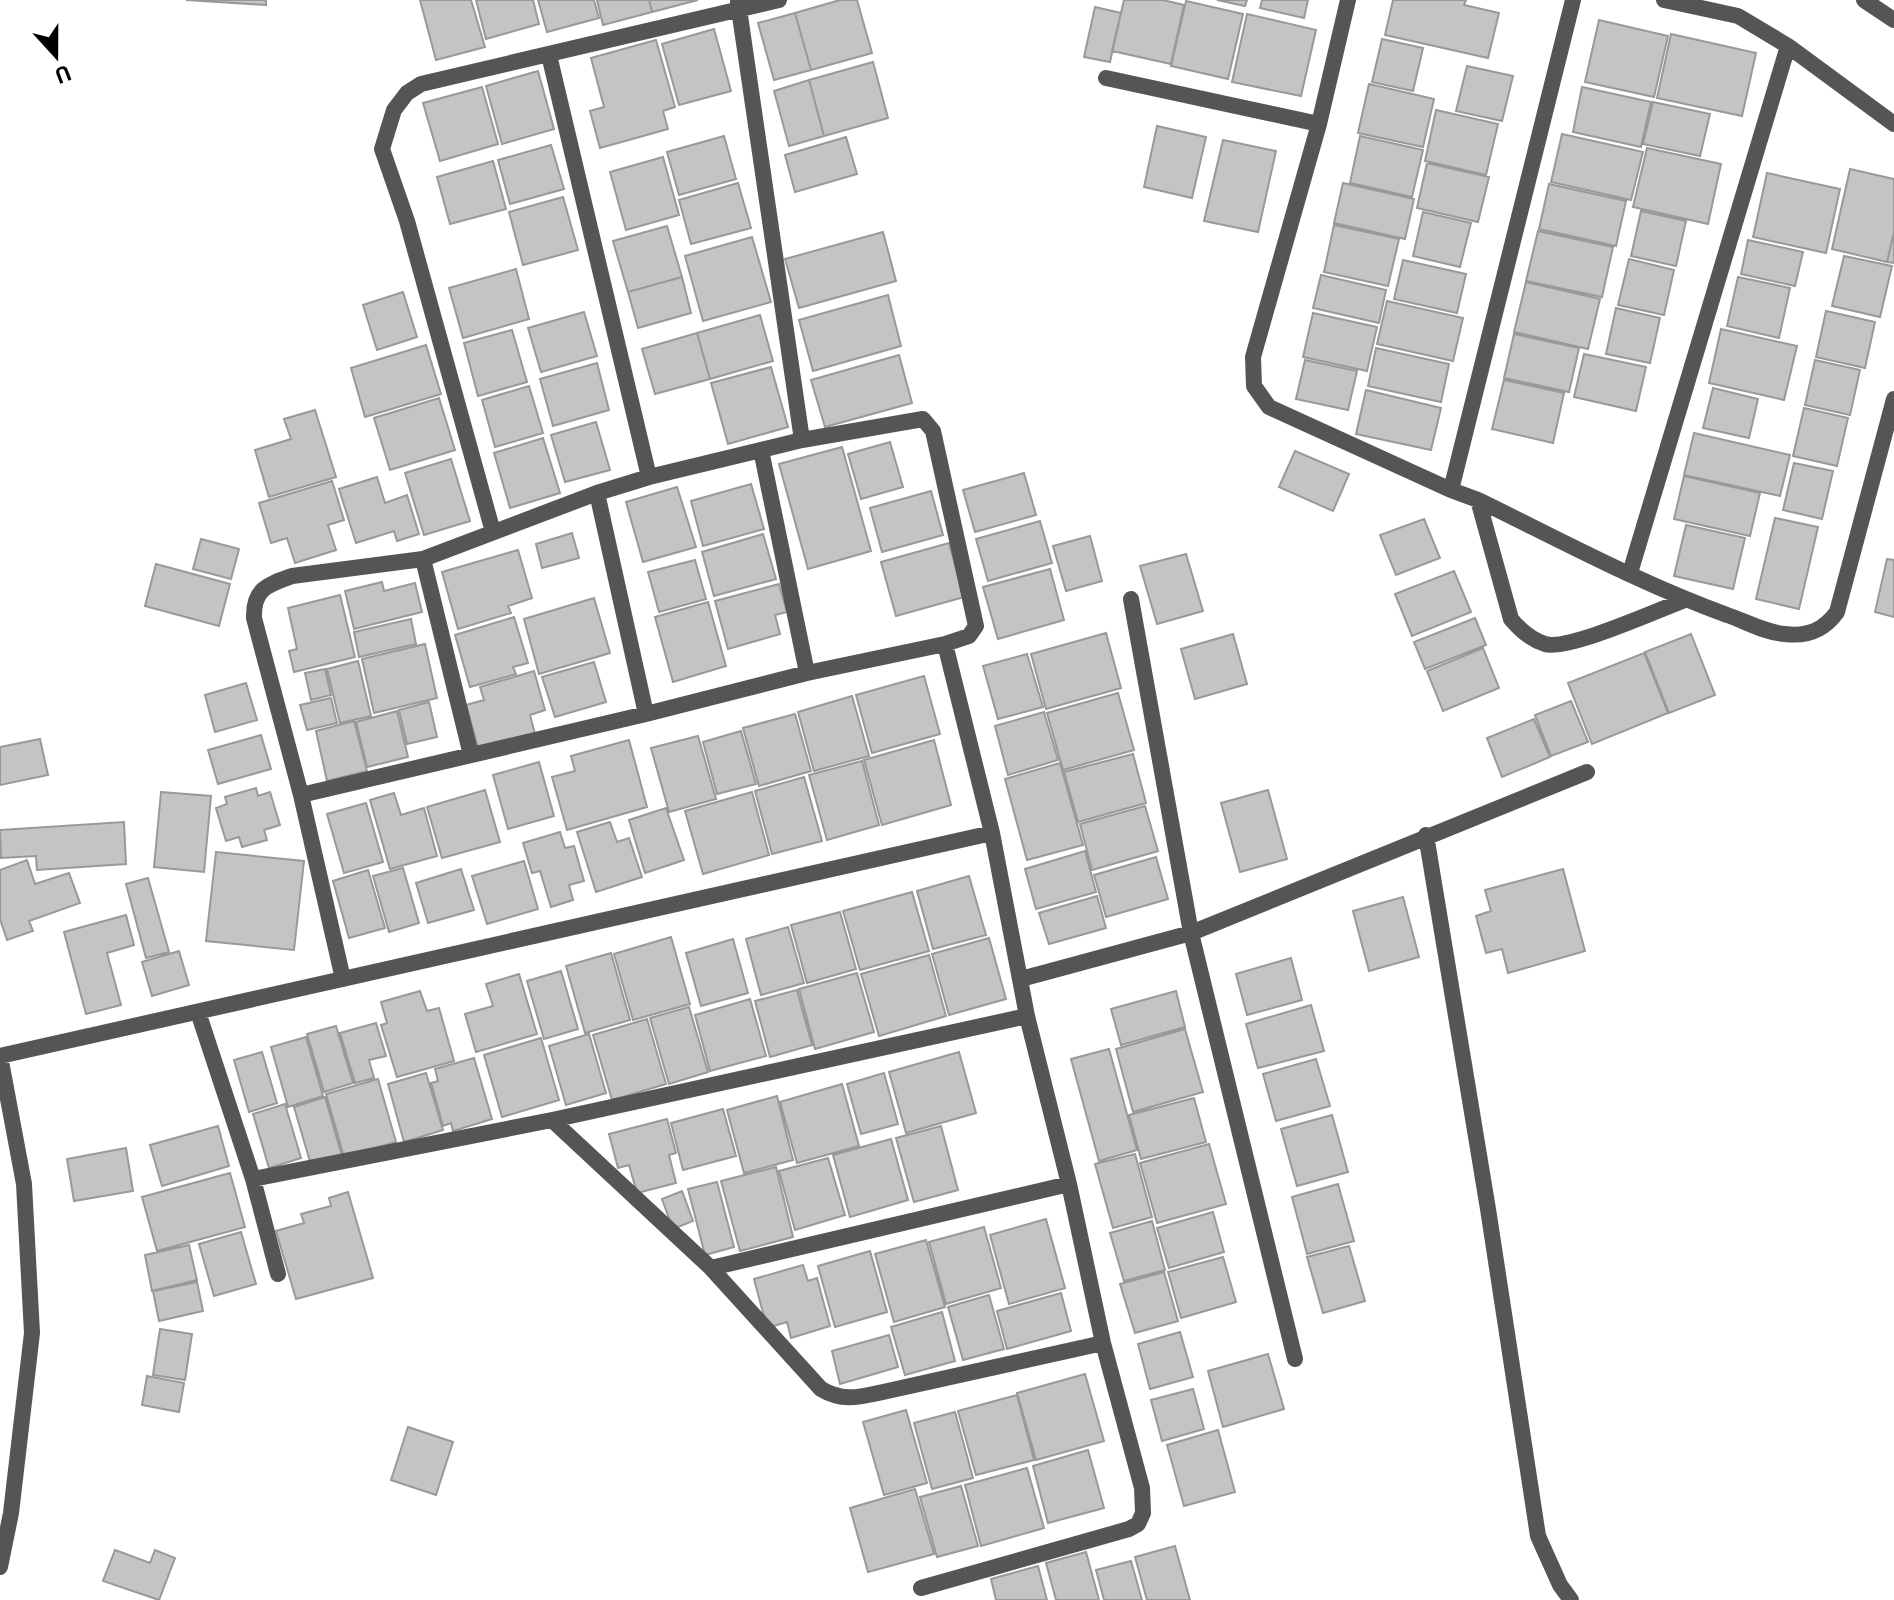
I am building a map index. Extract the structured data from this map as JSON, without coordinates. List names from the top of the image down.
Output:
{
  "north": "bottom"
}
